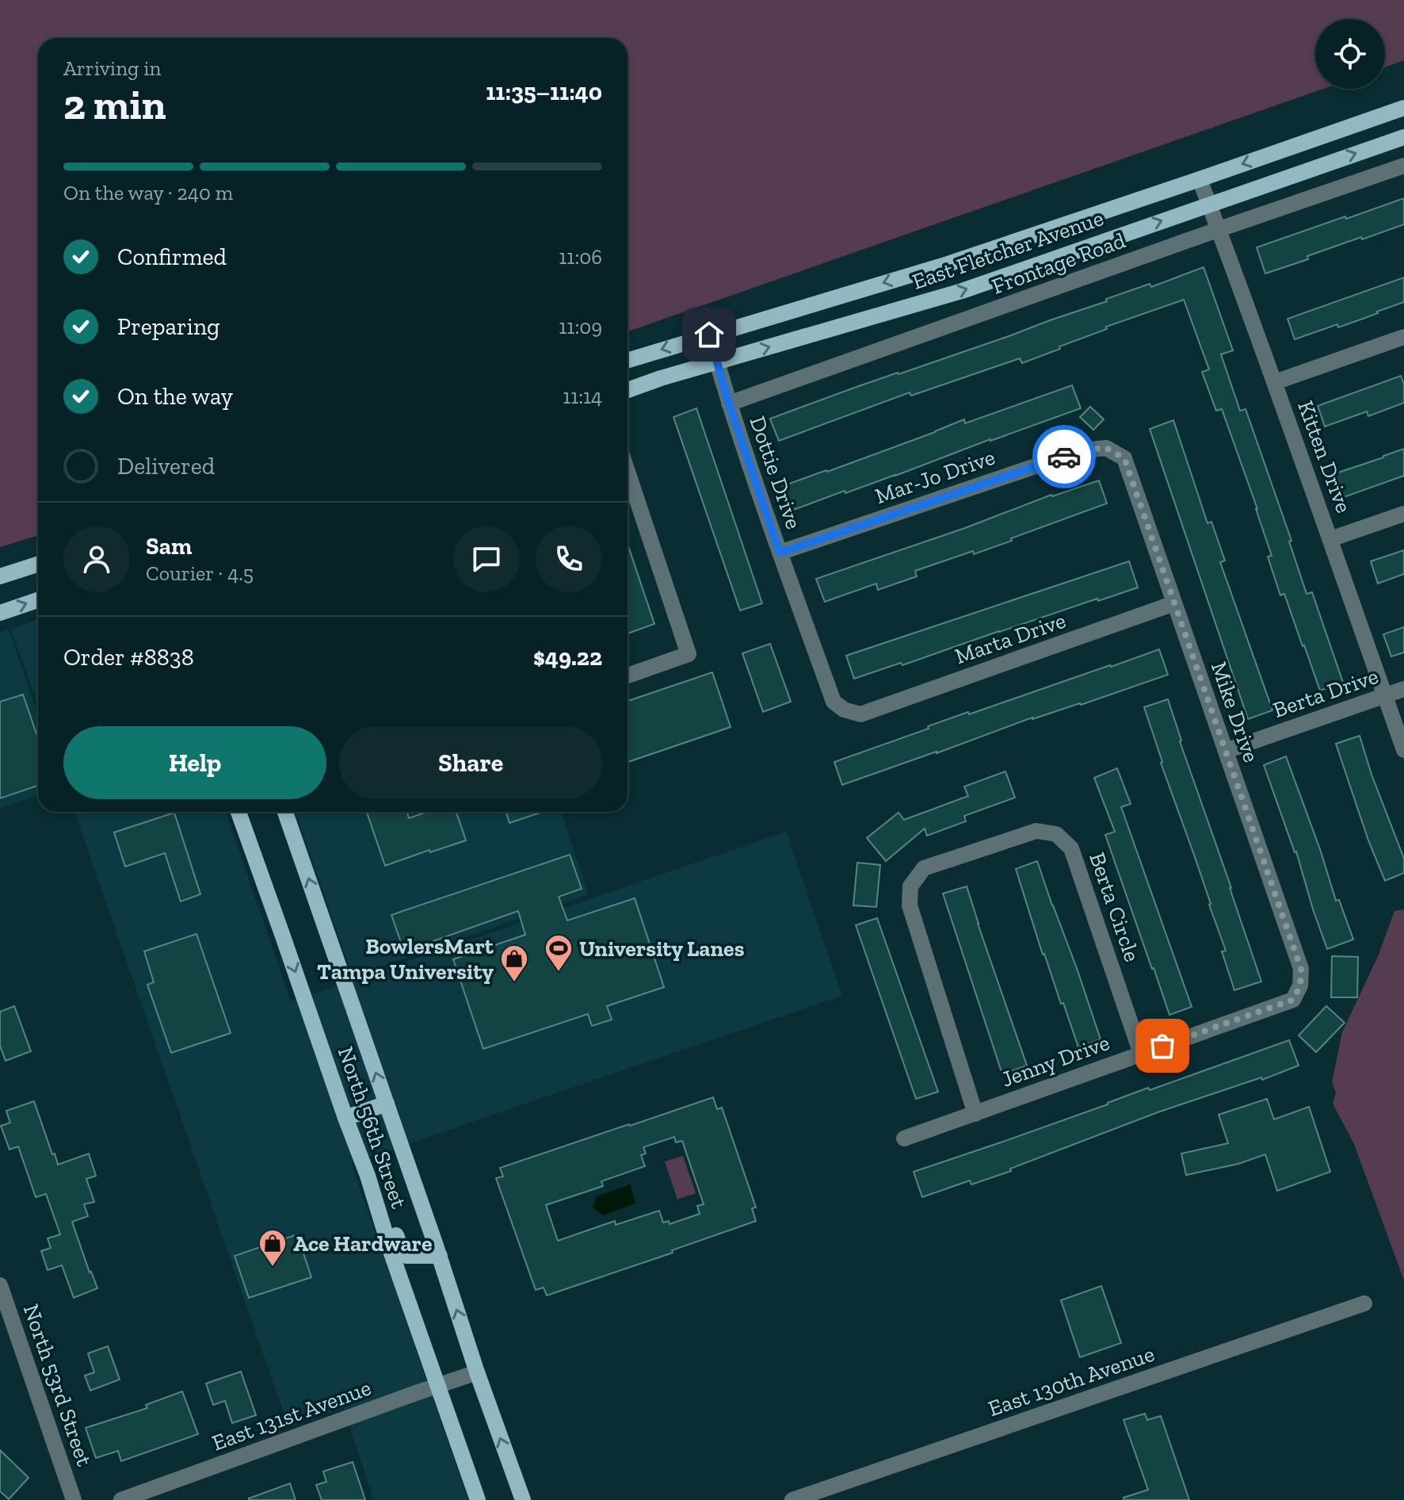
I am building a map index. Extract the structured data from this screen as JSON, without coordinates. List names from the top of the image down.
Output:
{
  "streets": {
    "main road": ["East Fletcher Avenue", "North 56th Street"],
    "street": [
      "Frontage Road",
      "Kitten Drive",
      "Dottie Drive",
      "Mar-Jo Drive",
      "Marta Drive",
      "Berta Drive",
      "Mike Drive",
      "Berta Circle",
      "Jenny Drive",
      "East 130th Avenue",
      "North 53rd Street",
      "East 131st Avenue"
    ]
  },
  "crossings": [
    ["East Fletcher Avenue", "Kitten Drive"],
    ["East Fletcher Avenue", "Dottie Drive"],
    ["Frontage Road", "Kitten Drive"],
    ["Frontage Road", "Dottie Drive"],
    ["Kitten Drive", "Berta Drive"],
    ["Dottie Drive", "Mar-Jo Drive"],
    ["Dottie Drive", "Marta Drive"],
    ["Mar-Jo Drive", "Mike Drive"],
    ["Marta Drive", "Mike Drive"],
    ["Berta Drive", "Mike Drive"],
    ["Mike Drive", "Jenny Drive"],
    ["Berta Circle", "Jenny Drive"],
    ["North 56th Street", "East 131st Avenue"]
  ],
  "places": {
    "sports": ["University Lanes"],
    "shop": ["BowlersMart Tampa University", "Ace Hardware"]
  },
  "page": {
    "heading": ["2 min", "Arriving in", "11:35–11:40"],
    "panel": [
      "Sam",
      "Courier · 4.5",
      "Order #8838",
      "$49.22"
    ],
    "bar": "On the way · 240 m",
    "list": [
      ["Confirmed", "11:06"],
      ["Preparing", "11:09"],
      ["On the way", "11:14"],
      "Delivered"
    ],
    "buttons": ["Help", "Share"]
  }
}
